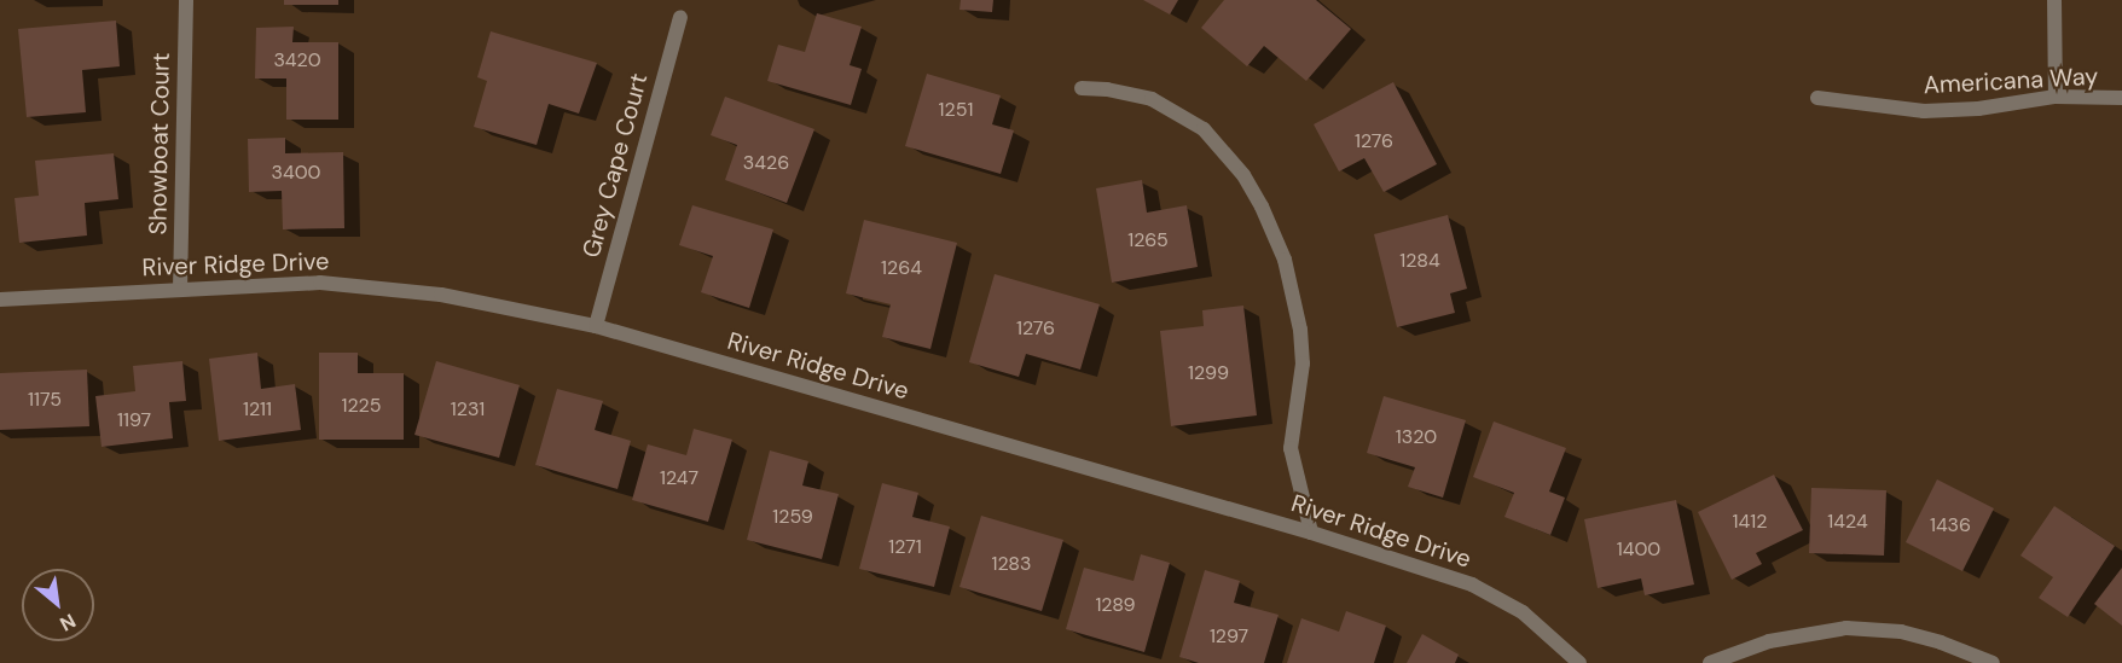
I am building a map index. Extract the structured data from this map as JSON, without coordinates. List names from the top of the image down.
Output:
{
  "streets": {
    "street": [
      "Americana Way",
      "Showboat Court",
      "Grey Cape Court",
      "River Ridge Drive"
    ]
  },
  "crossings": [
    ["Showboat Court", "River Ridge Drive"],
    ["Grey Cape Court", "River Ridge Drive"]
  ],
  "house_numbers": [
    "3420",
    "1251",
    "1276",
    "3426",
    "3400",
    "1265",
    "1284",
    "1264",
    "1276",
    "1299",
    "1175",
    "1225",
    "1211",
    "1231",
    "1197",
    "1320",
    "1247",
    "1259",
    "1412",
    "1424",
    "1436",
    "1271",
    "1400",
    "1283",
    "1289",
    "1297"
  ],
  "north": "bottom right"
}
